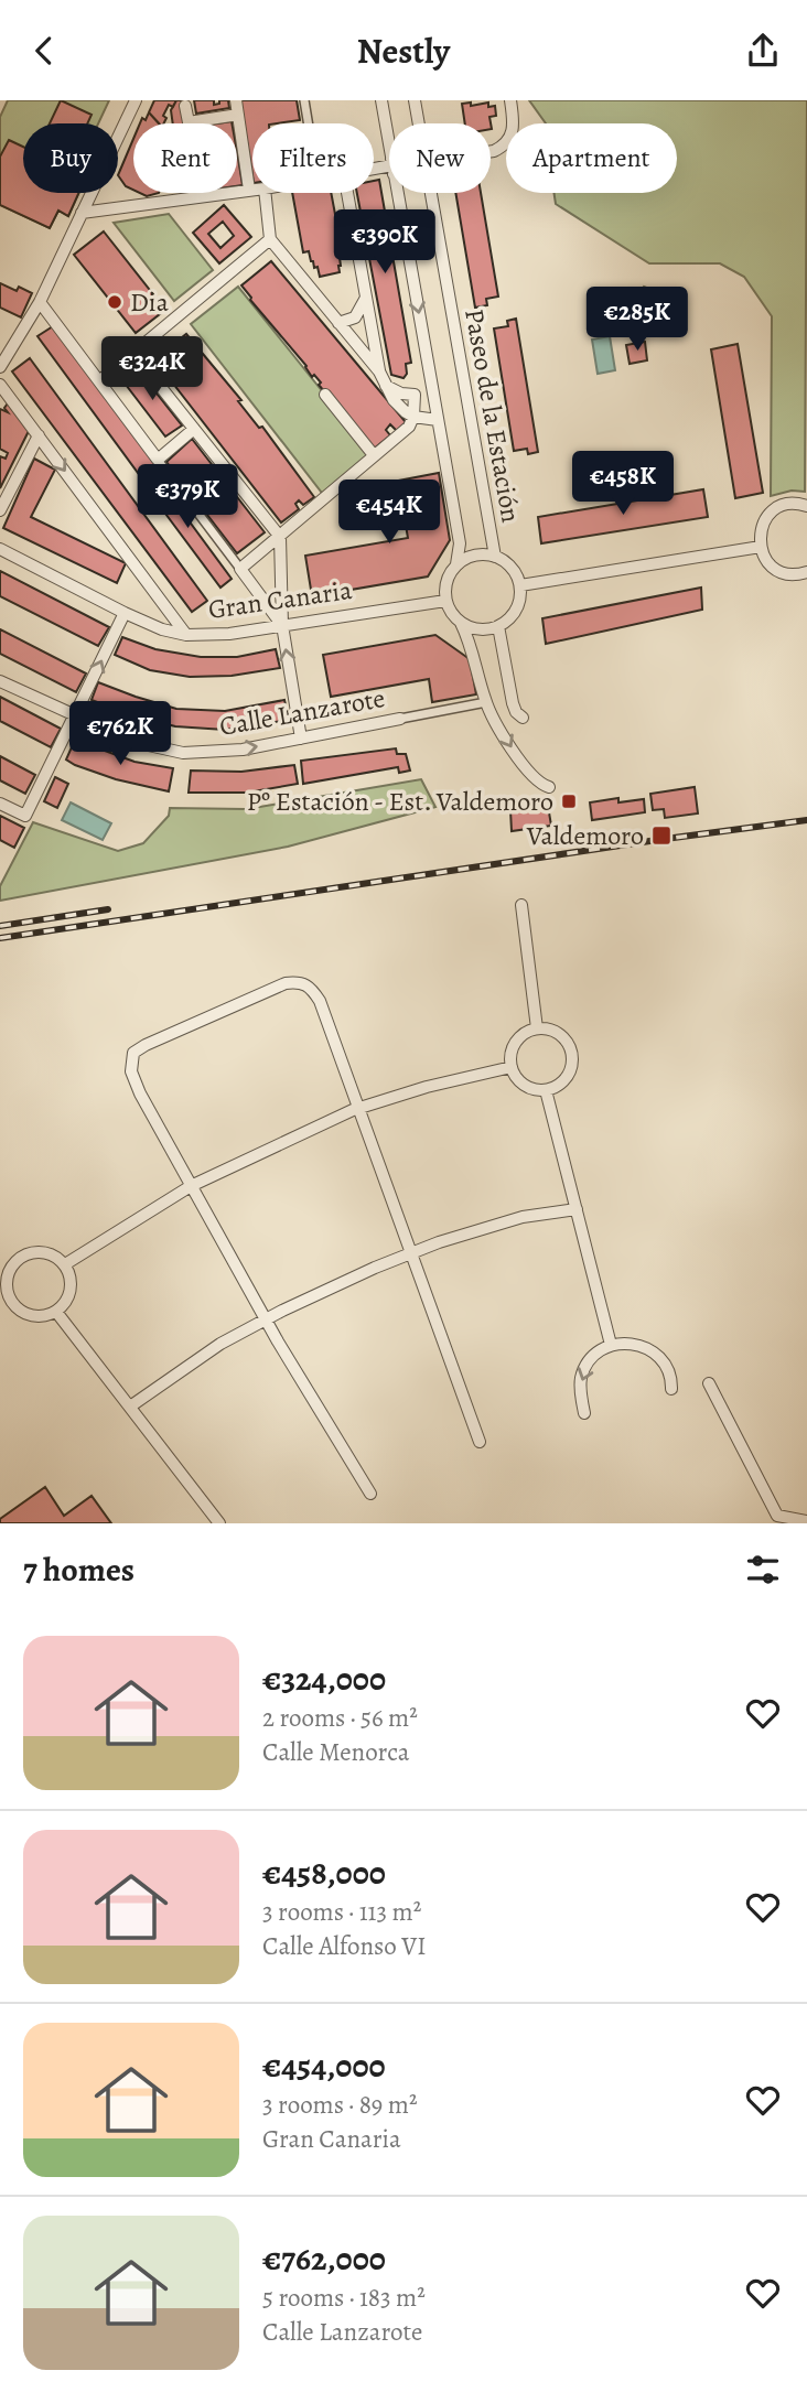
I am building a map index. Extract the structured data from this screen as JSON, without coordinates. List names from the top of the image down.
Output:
{
  "streets": {
    "street": ["Paseo de la Estación", "Gran Canaria", "Calle Lanzarote"]
  },
  "crossings": [
    ["Paseo de la Estación", "Gran Canaria"]
  ],
  "one_way": ["Calle Lanzarote"],
  "places": {
    "other": ["Dia"],
    "transit": ["Pº Estación - Est. Valdemoro", "Valdemoro"]
  },
  "page": {
    "header": "Nestly",
    "chip": [
      "Buy",
      "Rent",
      "Filters",
      "New",
      "Apartment"
    ],
    "price": [
      "€390K",
      "€285K",
      "€324K",
      "€458K",
      "€379K",
      "€454K",
      "€762K"
    ],
    "heading": "7 homes",
    "list": [
      {
        "name": "€324,000",
        "note": "2 rooms · 56 m² · Calle Menorca"
      },
      {
        "name": "€458,000",
        "note": "3 rooms · 113 m² · Calle Alfonso VI"
      },
      {
        "name": "€454,000",
        "note": "3 rooms · 89 m² · Gran Canaria"
      },
      {
        "name": "€762,000",
        "note": "5 rooms · 183 m² · Calle Lanzarote"
      }
    ]
  }
}
